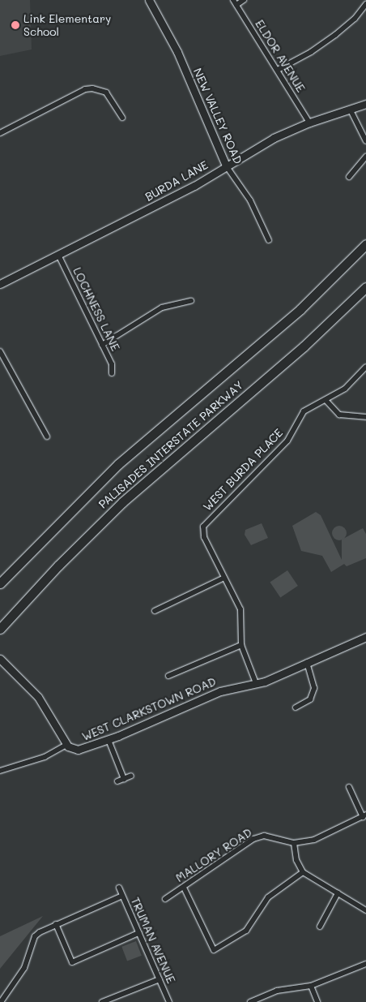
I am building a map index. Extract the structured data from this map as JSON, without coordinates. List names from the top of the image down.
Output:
{
  "streets": {
    "highway": ["PALISADES INTERSTATE PARKWAY"],
    "street": [
      "ELDOR AVENUE",
      "NEW VALLEY ROAD",
      "BURDA LANE",
      "LOCHNESS LANE",
      "WEST BURDA PLACE",
      "WEST CLARKSTOWN ROAD",
      "MALLORY ROAD",
      "TRUMAN AVENUE"
    ]
  },
  "crossings": [
    ["ELDOR AVENUE", "BURDA LANE"],
    ["NEW VALLEY ROAD", "BURDA LANE"],
    ["BURDA LANE", "LOCHNESS LANE"],
    ["WEST BURDA PLACE", "WEST CLARKSTOWN ROAD"]
  ],
  "places": ["Link Elementary School"]
}
